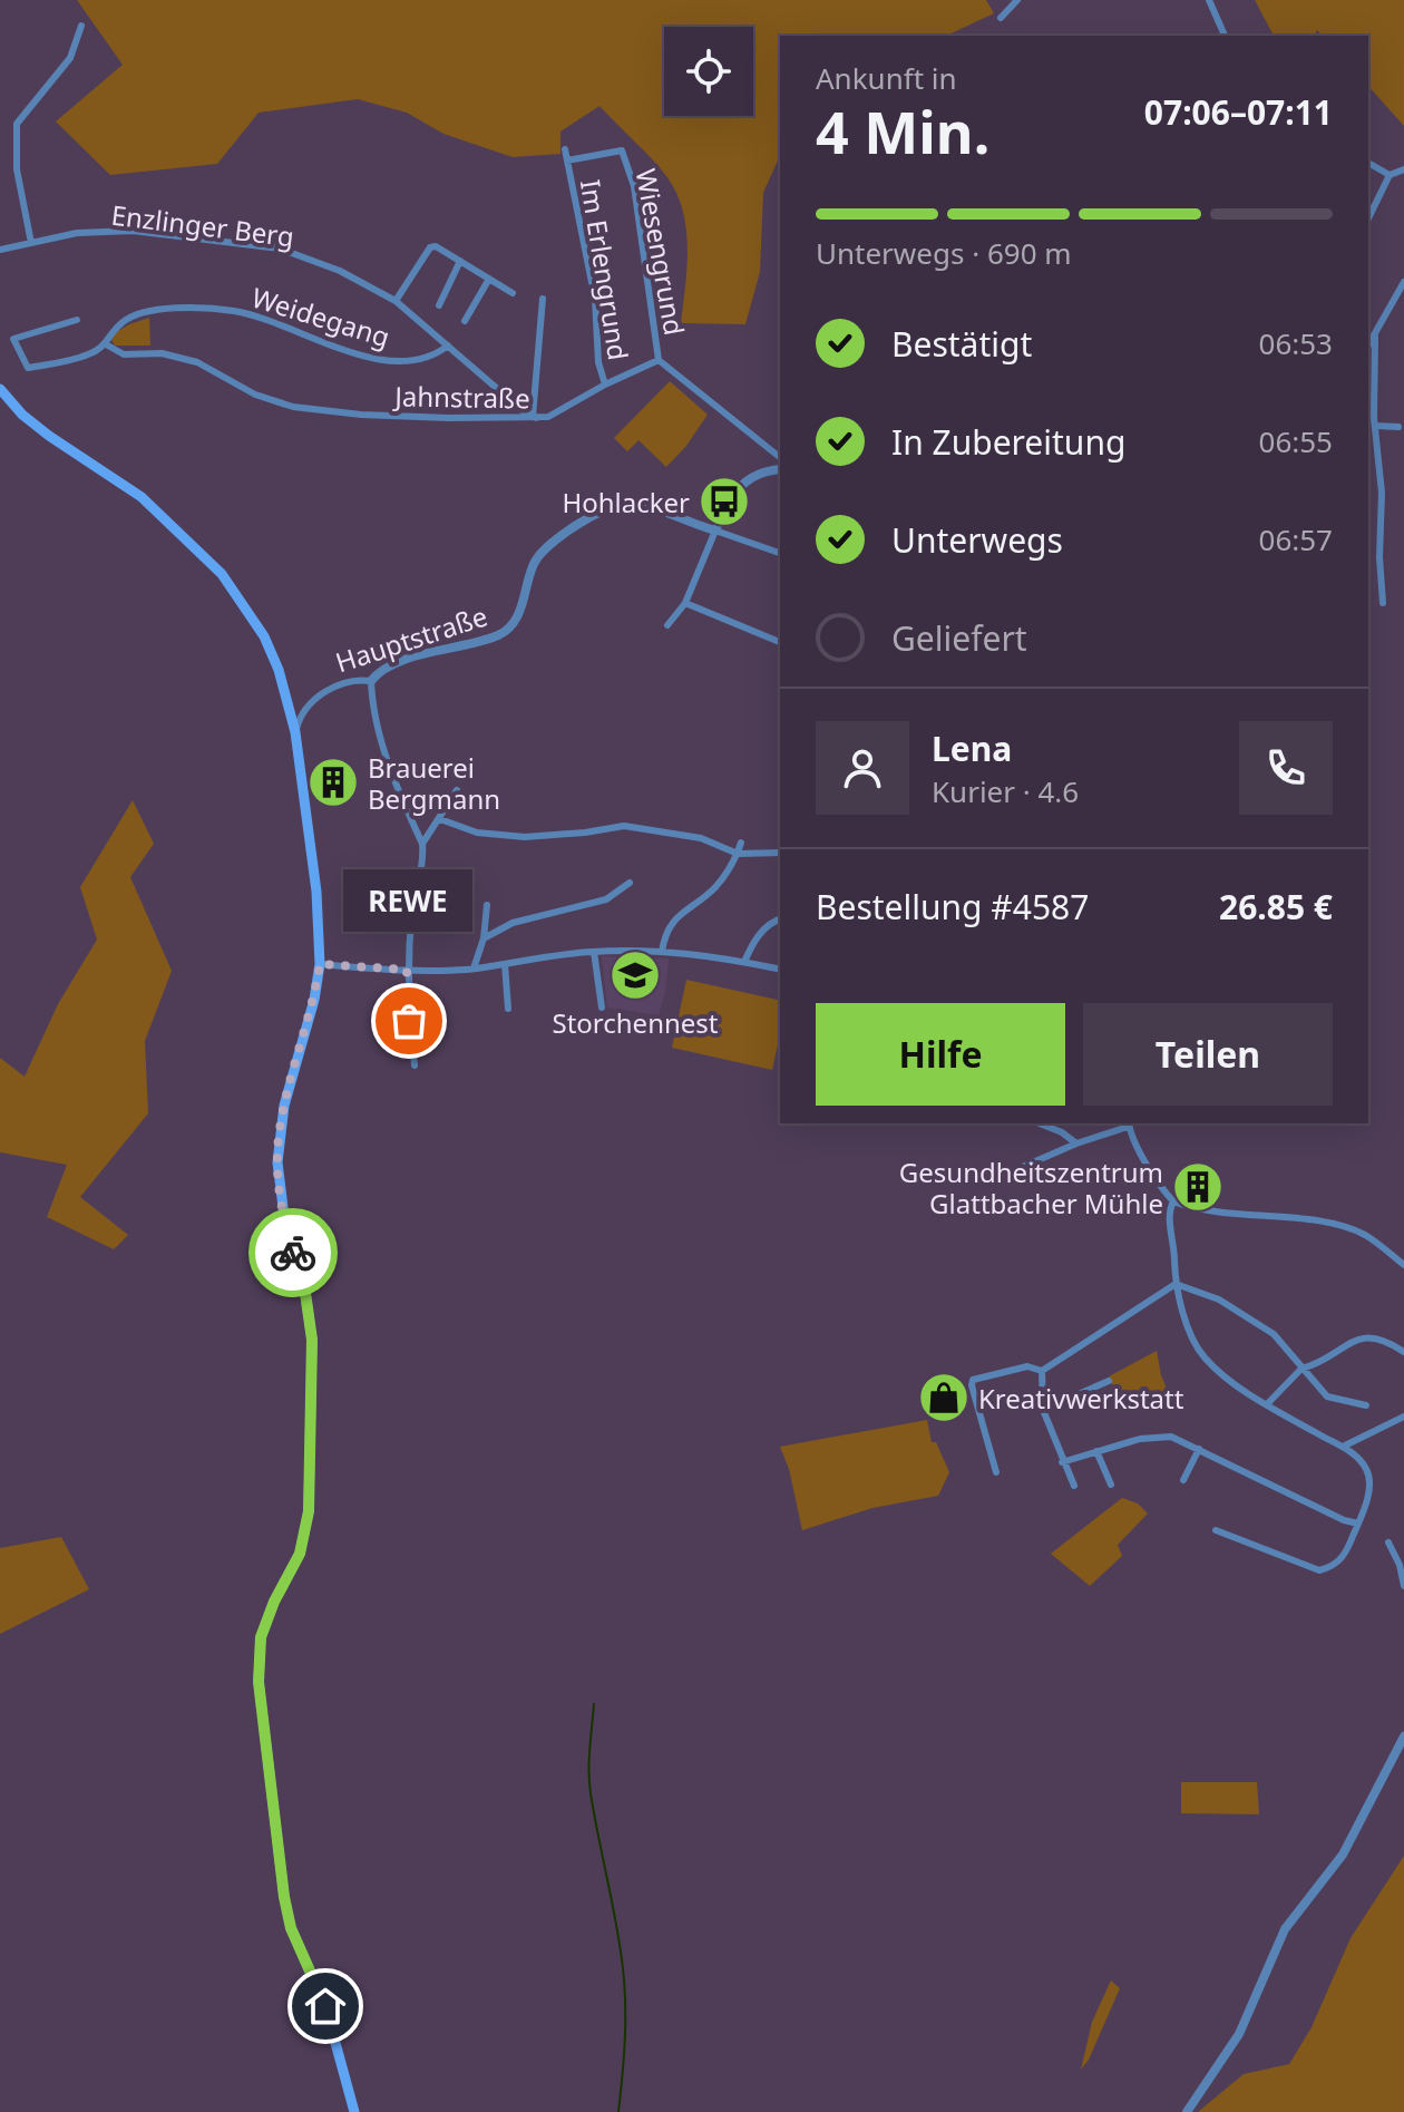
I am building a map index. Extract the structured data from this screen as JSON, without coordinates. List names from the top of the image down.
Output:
{
  "streets": {
    "street": [
      "Enzlinger Berg",
      "Wiesengrund",
      "Im Erlengrund",
      "Weidegang",
      "Jahnstraße",
      "Hauptstraße"
    ]
  },
  "crossings": [
    ["Enzlinger Berg", "Weidegang"],
    ["Enzlinger Berg", "Jahnstraße"],
    ["Wiesengrund", "Im Erlengrund"],
    ["Wiesengrund", "Jahnstraße"],
    ["Im Erlengrund", "Jahnstraße"],
    ["Weidegang", "Jahnstraße"]
  ],
  "places": {
    "bus stop": ["Hohlacker"],
    "building": ["Brauerei Bergmann", "Gesundheitszentrum Glattbacher Mühle"],
    "school or university": ["Storchennest"],
    "other": ["REWE"],
    "shop": ["Kreativwerkstatt"]
  },
  "page": {
    "heading": ["4 Min.", "Ankunft in", "07:06–07:11"],
    "panel": [
      "Lena",
      "Kurier · 4.6",
      "Bestellung #4587",
      "26.85 €"
    ],
    "bar": "Unterwegs · 690 m",
    "list": [
      ["Bestätigt", "06:53"],
      ["In Zubereitung", "06:55"],
      ["Unterwegs", "06:57"],
      "Geliefert"
    ],
    "bubble": "REWE",
    "buttons": ["Hilfe", "Teilen"]
  }
}
